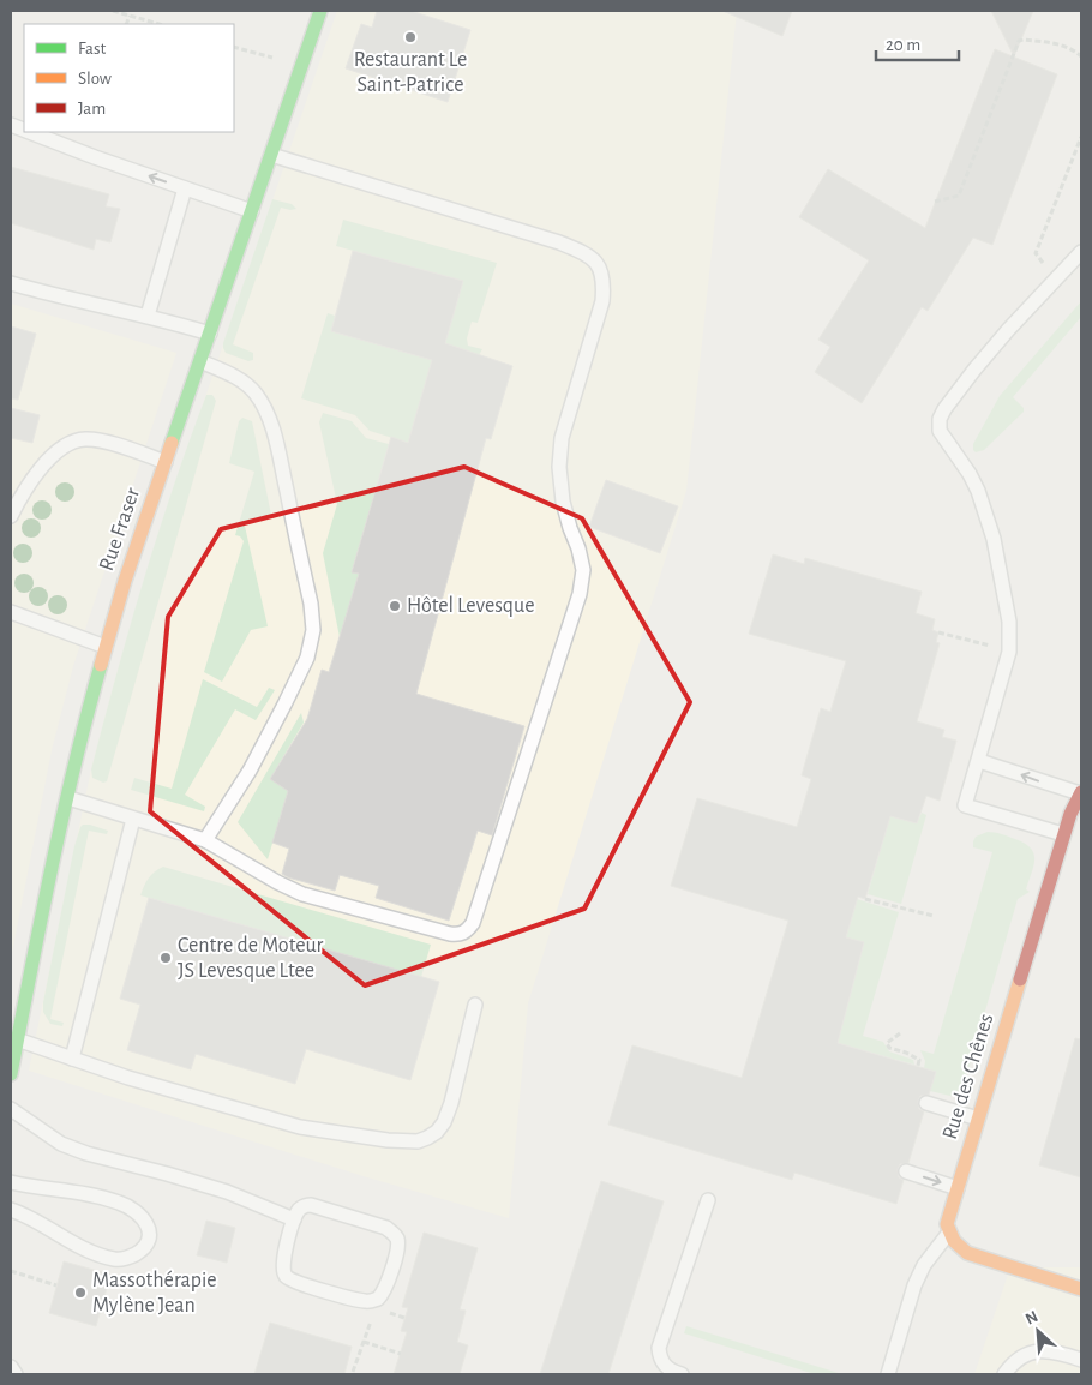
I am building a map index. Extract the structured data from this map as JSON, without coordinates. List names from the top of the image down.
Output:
{
  "streets": {
    "main road": ["Rue Fraser", "Rue des Chênes"]
  },
  "places": [
    "Restaurant Le Saint-Patrice",
    "Hôtel Levesque",
    "Centre de Moteur JS Levesque Ltee",
    "Massothérapie Mylène Jean"
  ],
  "legend": ["Fast", "Slow", "Jam"],
  "scale_bar": "20 m",
  "north": "top left"
}
